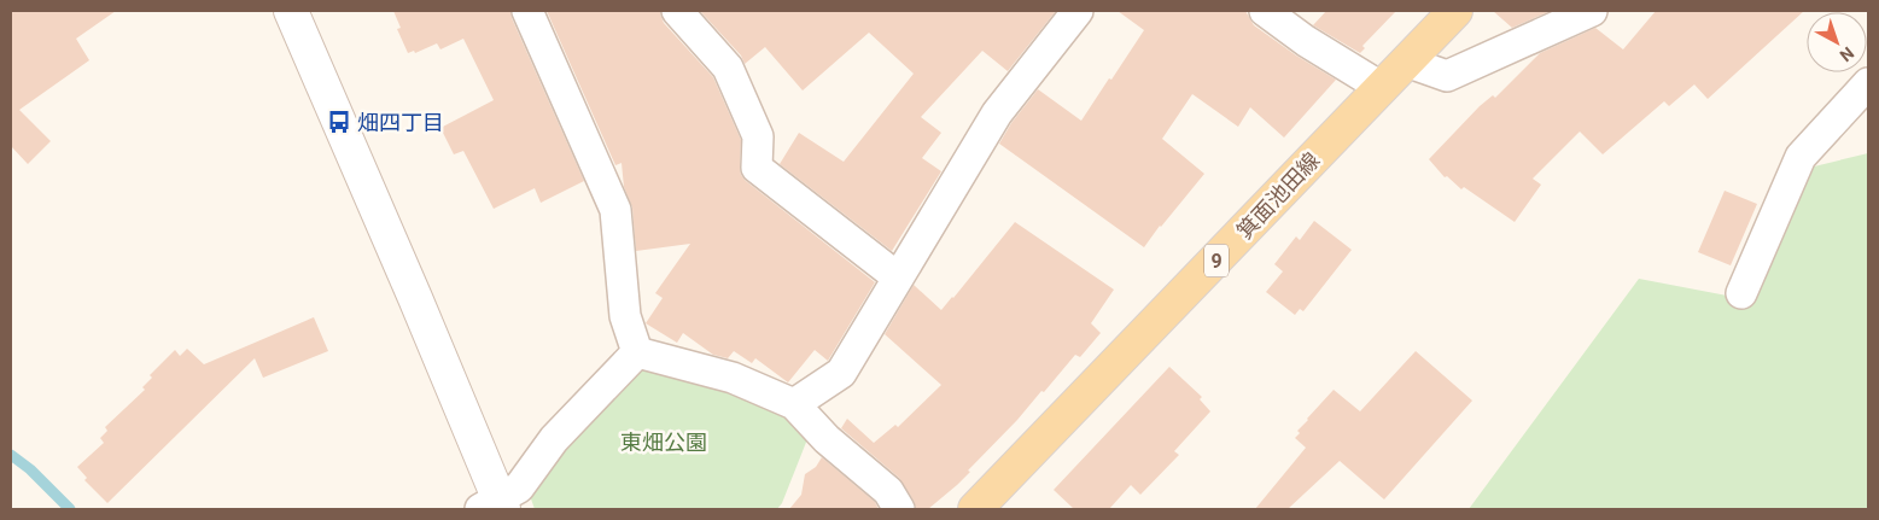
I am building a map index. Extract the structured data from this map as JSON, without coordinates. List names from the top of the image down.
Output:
{
  "streets": {
    "main road": ["箕面池田線", "9"]
  },
  "parks": ["東畑公園"],
  "places": {
    "bus stop": ["畑四丁目"]
  },
  "north": "bottom right"
}
